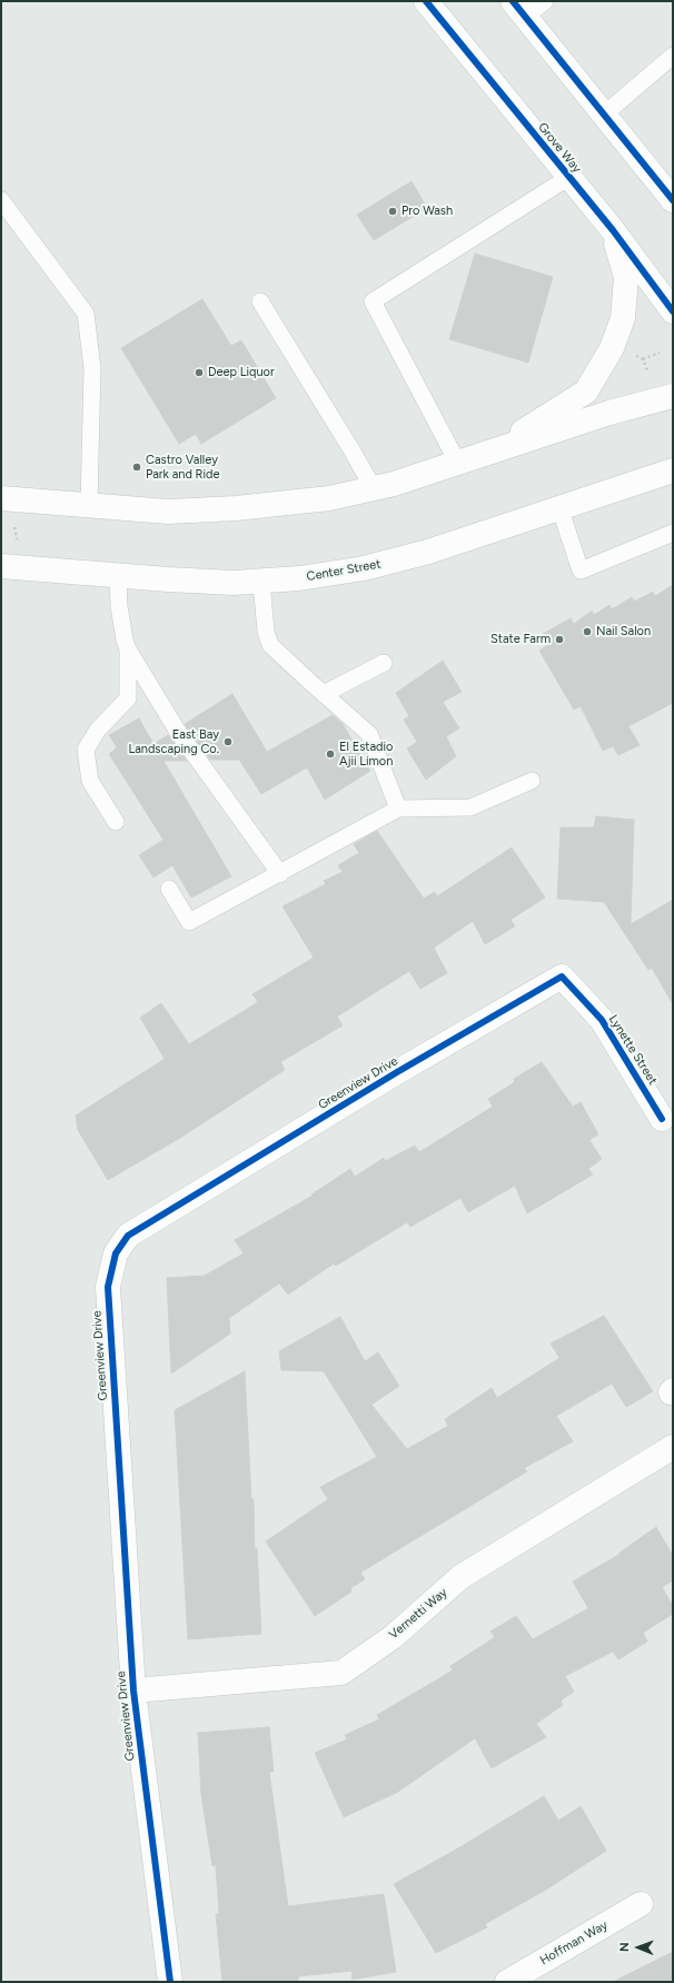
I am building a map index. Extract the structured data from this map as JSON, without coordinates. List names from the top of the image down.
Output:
{
  "streets": {
    "main road": [
      "Grove Way",
      "Center Street",
      "Lynette Street",
      "Greenview Drive",
      "Vernetti Way",
      "Hoffman Way"
    ]
  },
  "crossings": [
    ["Lynette Street", "Greenview Drive"],
    ["Greenview Drive", "Vernetti Way"]
  ],
  "places": [
    "Pro Wash",
    "Deep Liquor",
    "Castro Valley Park and Ride",
    "Nail Salon",
    "State Farm",
    "East Bay Landscaping Co.",
    "El Estadio Ajii Limon"
  ],
  "north": "left"
}
